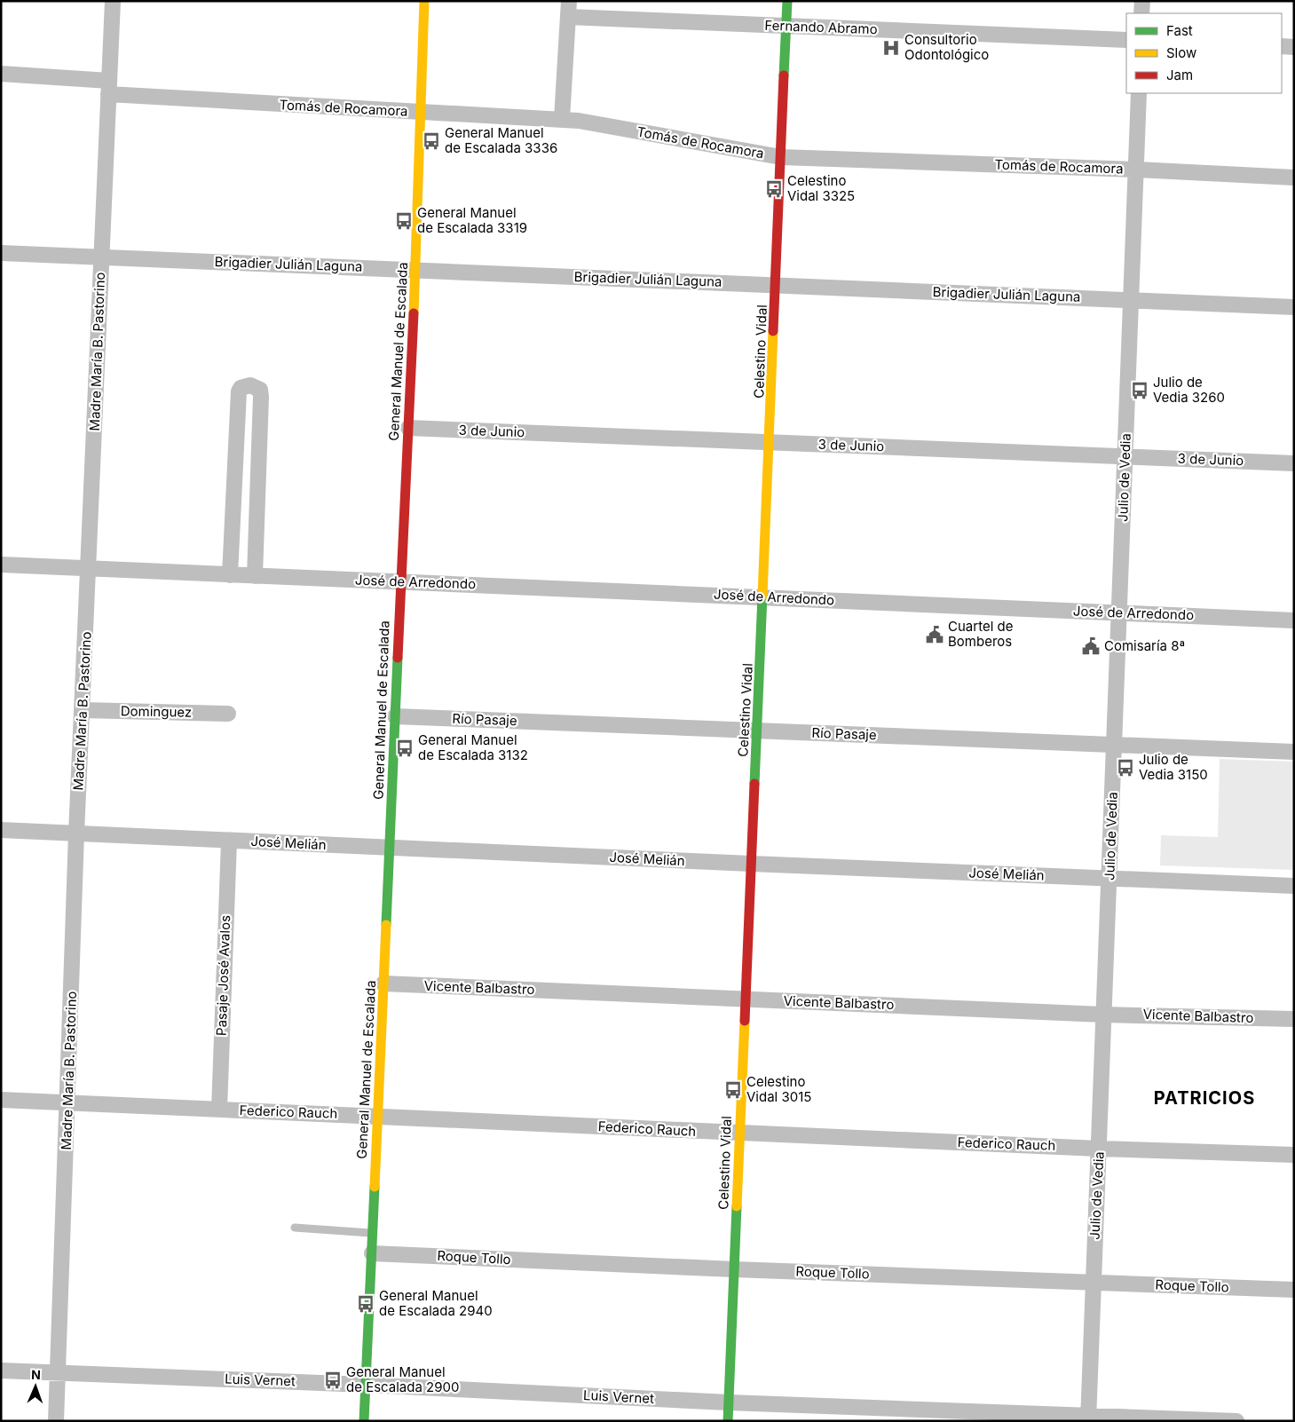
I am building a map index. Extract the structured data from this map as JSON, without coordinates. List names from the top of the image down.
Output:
{
  "streets": {
    "street": [
      "Fernando Abramo",
      "Tomás de Rocamora",
      "Brigadier Julián Laguna",
      "Madre María B. Pastorino",
      "General Manuel de Escalada",
      "Celestino Vidal",
      "3 de Junio",
      "Julio de Vedia",
      "José de Arredondo",
      "Dominguez",
      "Río Pasaje",
      "José Melián",
      "Pasaje José Avalos",
      "Vicente Balbastro",
      "Federico Rauch",
      "Roque Tollo",
      "Luis Vernet"
    ]
  },
  "crossings": [
    ["Fernando Abramo", "Celestino Vidal"],
    ["Tomás de Rocamora", "Madre María B. Pastorino"],
    ["Tomás de Rocamora", "General Manuel de Escalada"],
    ["Tomás de Rocamora", "Celestino Vidal"],
    ["Tomás de Rocamora", "Julio de Vedia"],
    ["Brigadier Julián Laguna", "Madre María B. Pastorino"],
    ["Brigadier Julián Laguna", "General Manuel de Escalada"],
    ["Brigadier Julián Laguna", "Celestino Vidal"],
    ["Brigadier Julián Laguna", "Julio de Vedia"],
    ["Madre María B. Pastorino", "José de Arredondo"],
    ["Madre María B. Pastorino", "Dominguez"],
    ["Madre María B. Pastorino", "José Melián"],
    ["Madre María B. Pastorino", "Federico Rauch"],
    ["Madre María B. Pastorino", "Luis Vernet"],
    ["General Manuel de Escalada", "3 de Junio"],
    ["General Manuel de Escalada", "José de Arredondo"],
    ["General Manuel de Escalada", "Río Pasaje"],
    ["General Manuel de Escalada", "José Melián"],
    ["General Manuel de Escalada", "Vicente Balbastro"],
    ["General Manuel de Escalada", "Federico Rauch"],
    ["General Manuel de Escalada", "Roque Tollo"],
    ["General Manuel de Escalada", "Luis Vernet"],
    ["Celestino Vidal", "3 de Junio"],
    ["Celestino Vidal", "José de Arredondo"],
    ["Celestino Vidal", "Río Pasaje"],
    ["Celestino Vidal", "José Melián"],
    ["Celestino Vidal", "Vicente Balbastro"],
    ["Celestino Vidal", "Federico Rauch"],
    ["Celestino Vidal", "Roque Tollo"],
    ["Celestino Vidal", "Luis Vernet"],
    ["3 de Junio", "Julio de Vedia"],
    ["Julio de Vedia", "José de Arredondo"],
    ["Julio de Vedia", "Río Pasaje"],
    ["Julio de Vedia", "José Melián"],
    ["Julio de Vedia", "Vicente Balbastro"],
    ["Julio de Vedia", "Federico Rauch"],
    ["Julio de Vedia", "Roque Tollo"],
    ["Julio de Vedia", "Luis Vernet"],
    ["José Melián", "Pasaje José Avalos"],
    ["Pasaje José Avalos", "Federico Rauch"]
  ],
  "districts": ["PATRICIOS"],
  "places": {
    "hospital": ["Consultorio Odontológico"],
    "bus stop": [
      "General Manuel de Escalada 3336",
      "Celestino Vidal 3325",
      "General Manuel de Escalada 3319",
      "Julio de Vedia 3260",
      "General Manuel de Escalada 3132",
      "Julio de Vedia 3150",
      "Celestino Vidal 3015",
      "General Manuel de Escalada 2940",
      "General Manuel de Escalada 2900"
    ],
    "public building": ["Cuartel de Bomberos", "Comisaría 8ª"]
  },
  "legend": ["Fast", "Slow", "Jam"],
  "north": "top"
}
